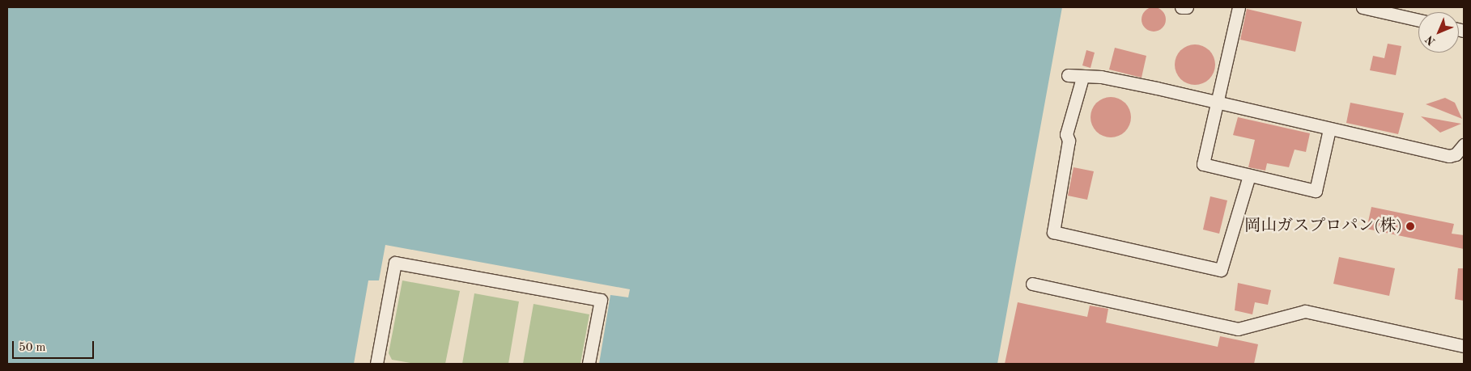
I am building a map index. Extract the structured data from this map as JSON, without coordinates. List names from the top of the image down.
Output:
{
  "places": ["岡山ガスプロパン(株)"],
  "scale_bar": "50 m",
  "north": "bottom left"
}
